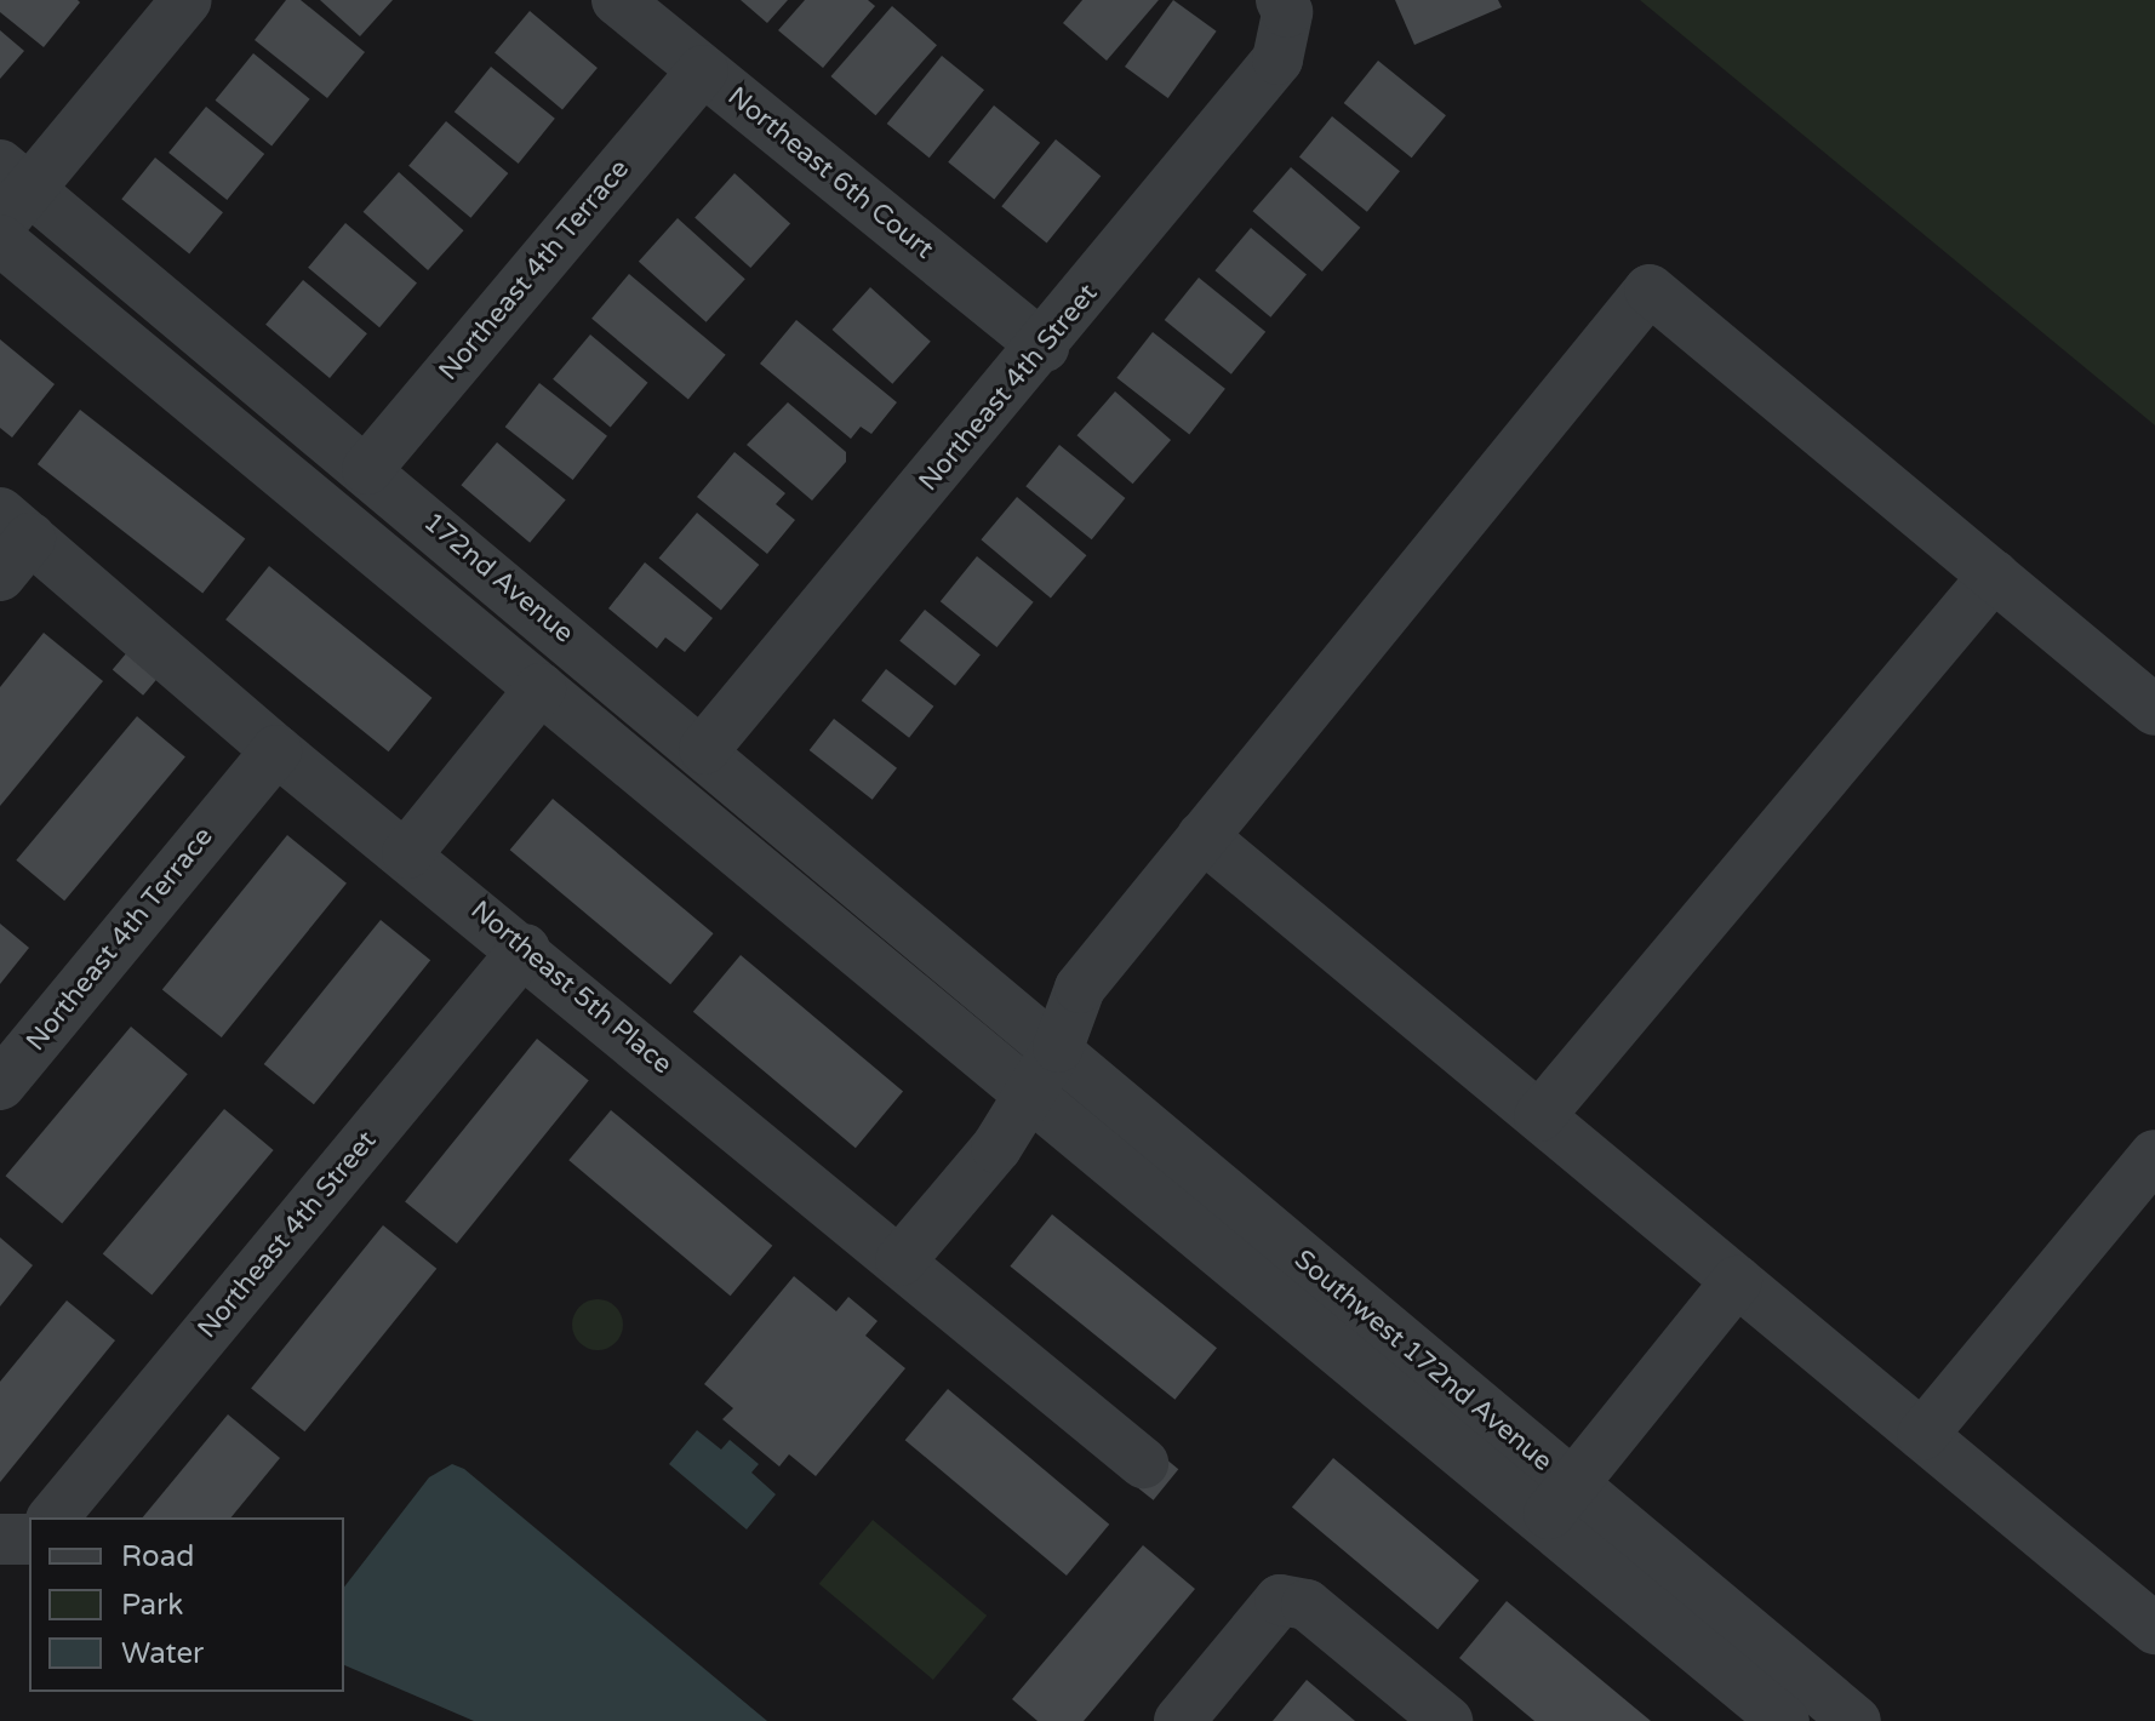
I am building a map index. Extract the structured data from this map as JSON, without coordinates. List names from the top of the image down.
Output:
{
  "streets": {
    "street": [
      "Northeast 6th Court",
      "Northeast 4th Terrace",
      "Northeast 4th Street",
      "172nd Avenue",
      "Northeast 5th Place",
      "Southwest 172nd Avenue"
    ]
  },
  "crossings": [
    ["Northeast 6th Court", "Northeast 4th Terrace"],
    ["Northeast 6th Court", "Northeast 4th Street"],
    ["Northeast 4th Terrace", "172nd Avenue"],
    ["Northeast 4th Terrace", "Northeast 5th Place"],
    ["Northeast 4th Street", "172nd Avenue"],
    ["Northeast 4th Street", "Northeast 5th Place"],
    ["172nd Avenue", "Southwest 172nd Avenue"]
  ],
  "legend": ["Road", "Park", "Water"]
}
